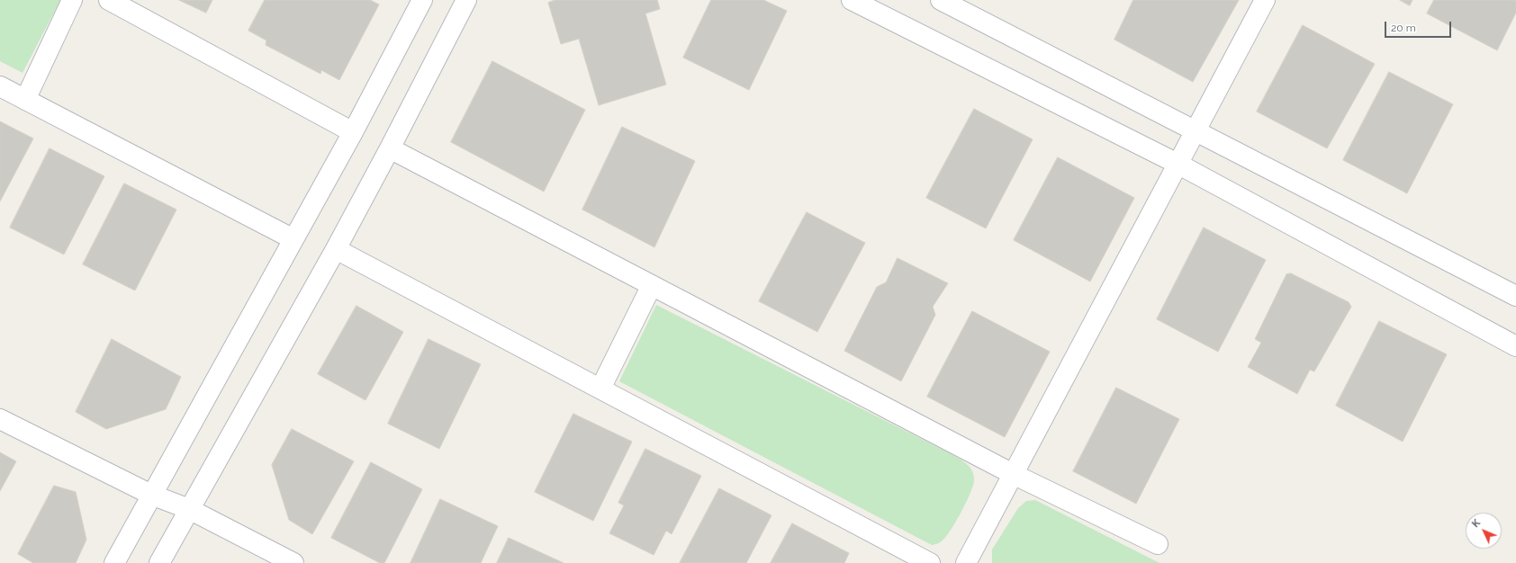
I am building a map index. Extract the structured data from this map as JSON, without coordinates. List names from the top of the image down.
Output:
{
  "scale_bar": "20 m",
  "north": "top left"
}
